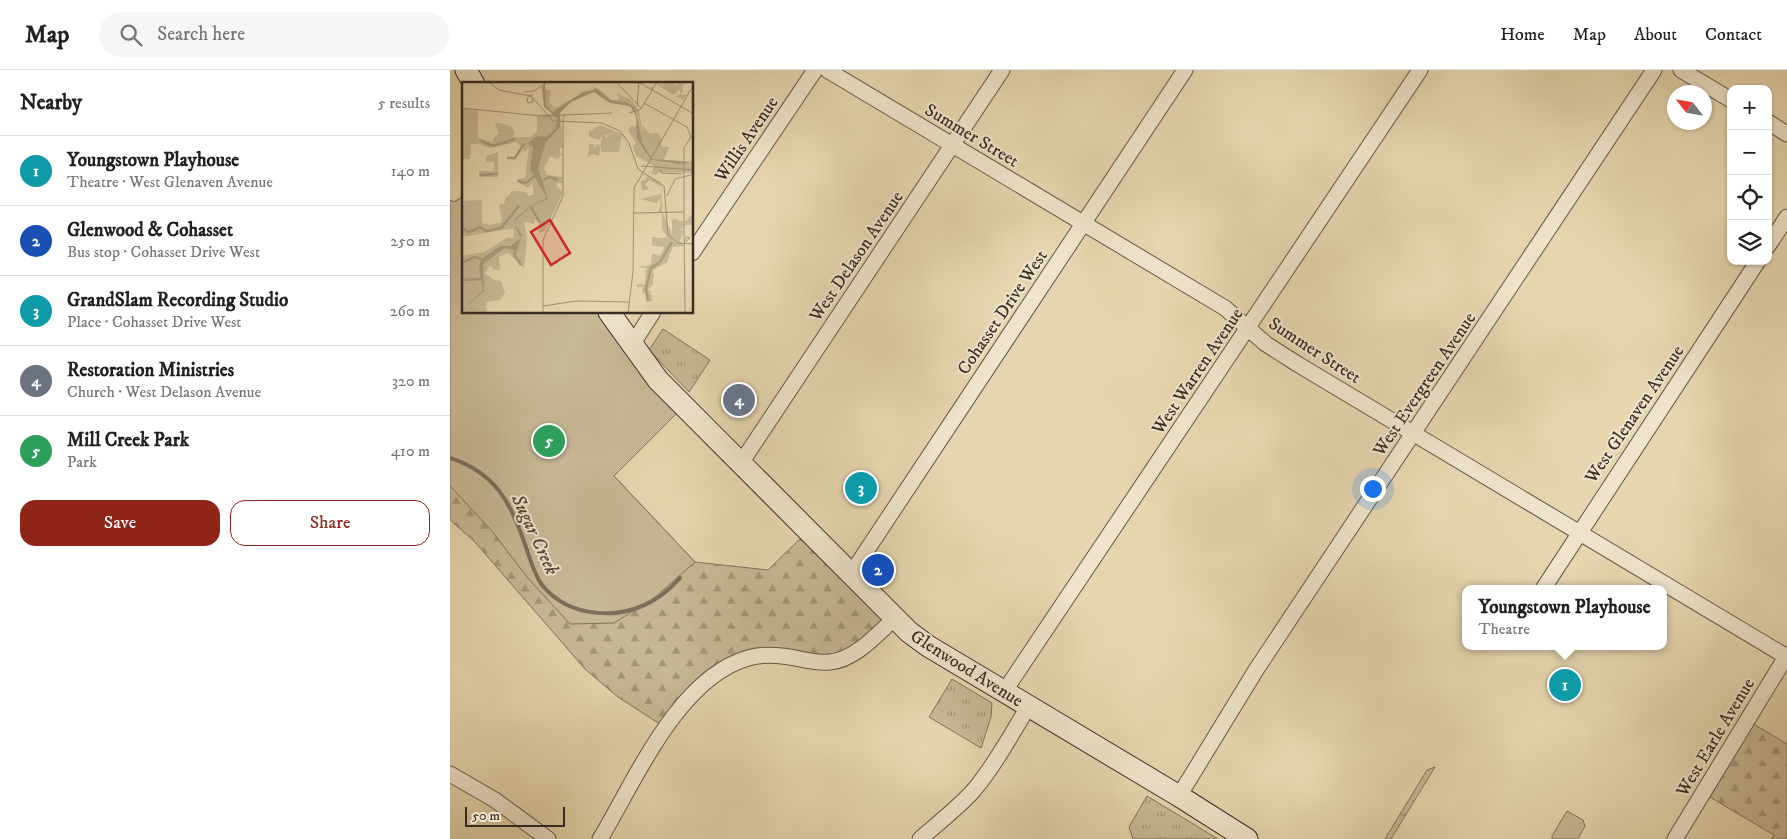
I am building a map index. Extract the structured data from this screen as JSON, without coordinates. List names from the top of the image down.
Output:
{
  "streets": {
    "main road": ["Glenwood Avenue"],
    "street": [
      "Summer Street",
      "Willis Avenue",
      "West Delason Avenue",
      "Cohasset Drive West",
      "West Warren Avenue",
      "West Evergreen Avenue",
      "West Glenaven Avenue",
      "West Earle Avenue"
    ]
  },
  "crossings": [
    ["Summer Street", "West Delason Avenue"],
    ["Summer Street", "Cohasset Drive West"],
    ["Summer Street", "West Warren Avenue"],
    ["Summer Street", "West Evergreen Avenue"],
    ["Summer Street", "West Glenaven Avenue"],
    ["Summer Street", "West Earle Avenue"],
    ["West Delason Avenue", "Glenwood Avenue"],
    ["Cohasset Drive West", "Glenwood Avenue"],
    ["West Warren Avenue", "Glenwood Avenue"],
    ["West Evergreen Avenue", "Glenwood Avenue"]
  ],
  "water": ["Sugar Creek"],
  "scale_bar": "50 m",
  "north": "top left",
  "page": {
    "header": "Map",
    "search": "Search here",
    "nav": [
      "Home",
      "Map",
      "About",
      "Contact"
    ],
    "heading": ["Nearby", "5 results"],
    "map_buttons": ["+", "−"],
    "list": [
      {
        "mark": "1",
        "name": "Youngstown Playhouse",
        "note": "Theatre · West Glenaven Avenue",
        "value": "140 m"
      },
      {
        "mark": "2",
        "name": "Glenwood & Cohasset",
        "note": "Bus stop · Cohasset Drive West",
        "value": "250 m"
      },
      {
        "mark": "3",
        "name": "GrandSlam Recording Studio",
        "note": "Place · Cohasset Drive West",
        "value": "260 m"
      },
      {
        "mark": "4",
        "name": "Restoration Ministries",
        "note": "Church · West Delason Avenue",
        "value": "320 m"
      },
      {
        "mark": "5",
        "name": "Mill Creek Park",
        "note": "Park",
        "value": "410 m"
      }
    ],
    "pins": [
      "4",
      "5",
      "3",
      "2",
      "1"
    ],
    "buttons": ["Save", "Share"],
    "popup": ["Youngstown Playhouse", "Theatre"],
    "scale": "50 m"
  }
}
